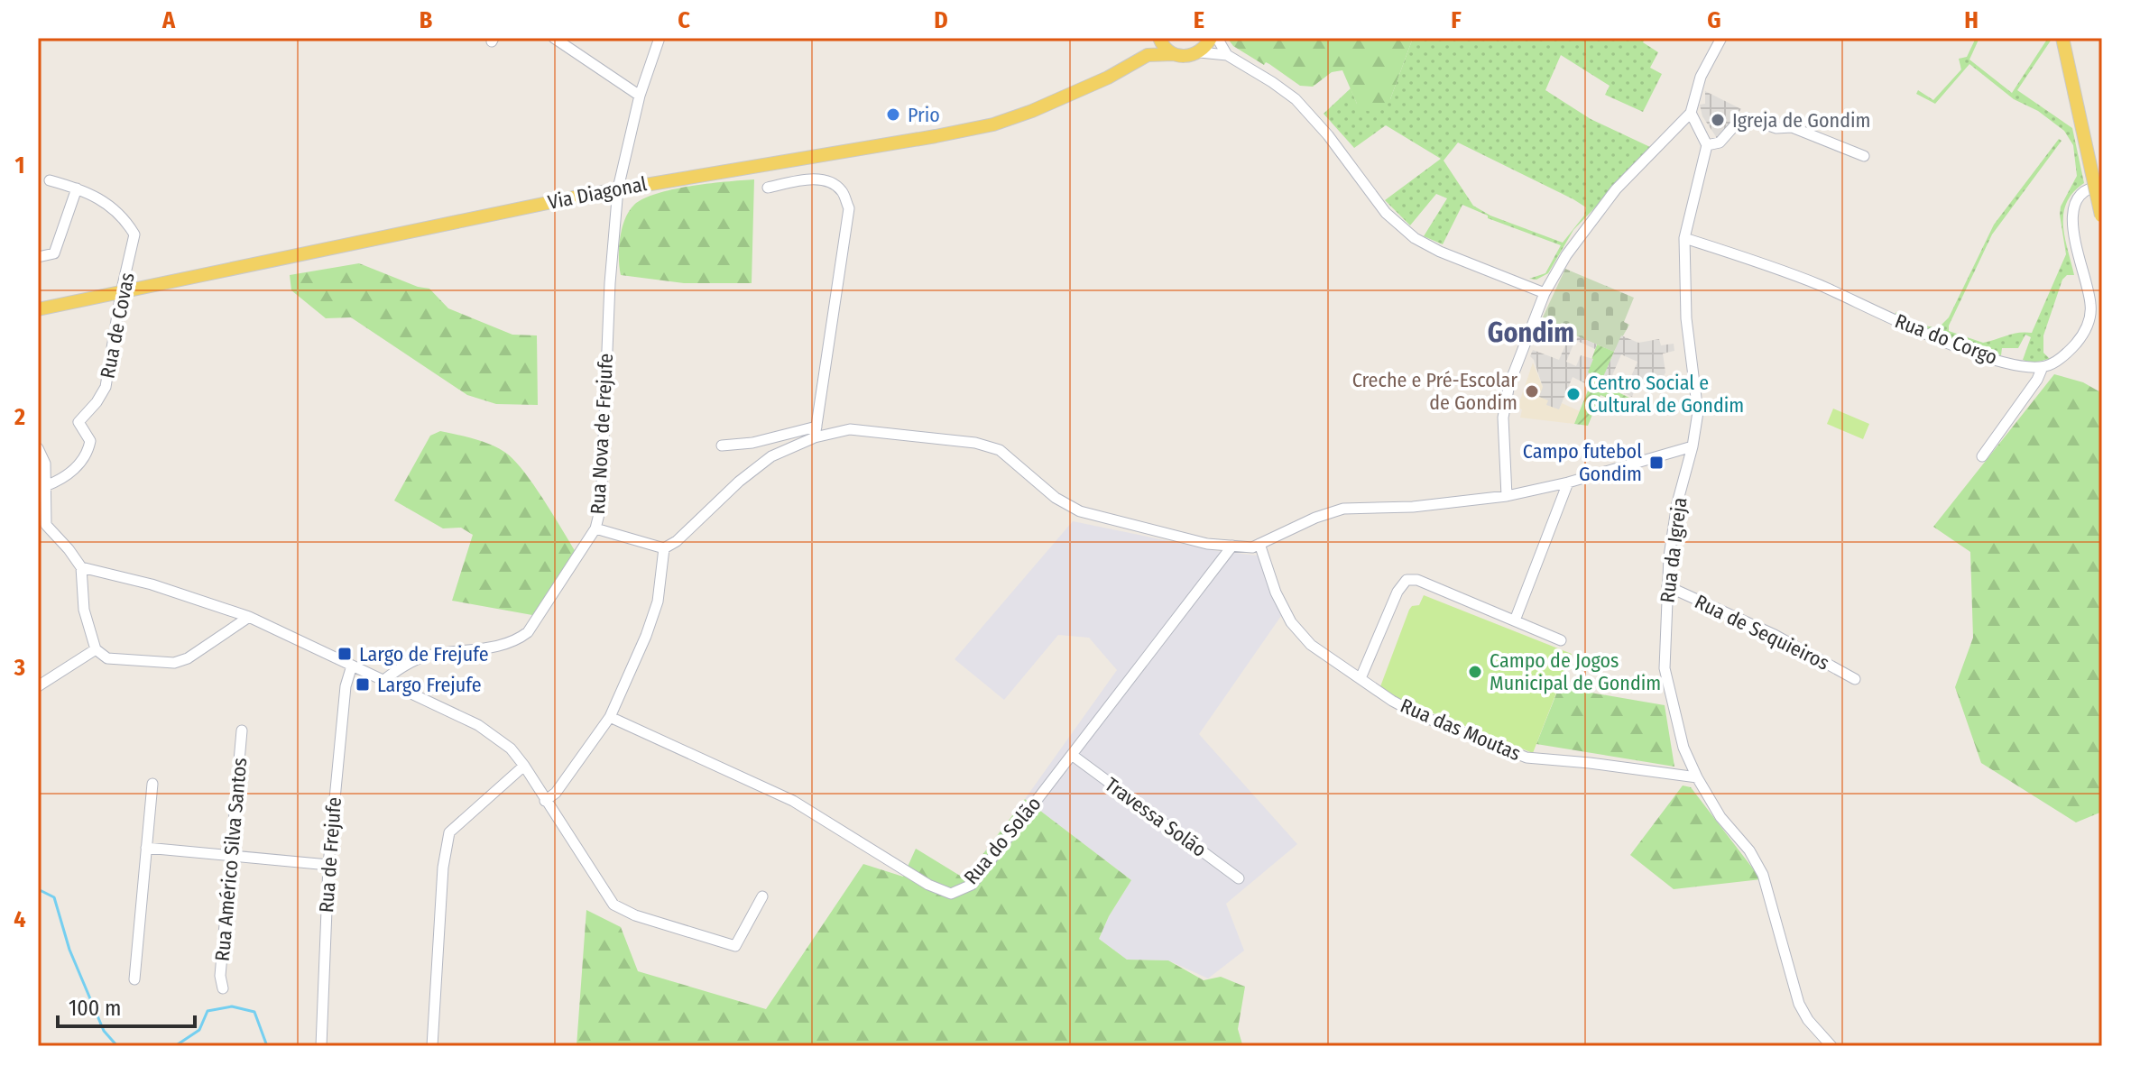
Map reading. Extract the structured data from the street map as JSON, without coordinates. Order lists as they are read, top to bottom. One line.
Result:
{"streets":{"main road":["Via Diagonal"],"street":["Rua de Covas","Rua do Corgo","Rua Nova de Frejufe","Rua da Igreja","Rua de Sequieiros","Rua das Moutas","Travessa Solão","Rua do Solão","Rua de Frejufe","Rua Américo Silva Santos"]},"crossings":[["Via Diagonal","Rua de Covas"],["Via Diagonal","Rua Nova de Frejufe"],["Rua do Corgo","Rua da Igreja"],["Rua da Igreja","Rua de Sequieiros"],["Rua da Igreja","Rua das Moutas"],["Travessa Solão","Rua do Solão"]],"districts":["Gondim"],"places":{"other":["Prio","Igreja de Gondim","Creche e Pré-Escolar de Gondim","Centro Social e Cultural de Gondim","Campo de Jogos Municipal de Gondim"],"transit":["Campo futebol Gondim","Largo de Frejufe","Largo Frejufe"]},"scale_bar":"100 m","grid":{"columns":["A","B","C","D","E","F","G","H"],"rows":["1","2","3","4"]}}
